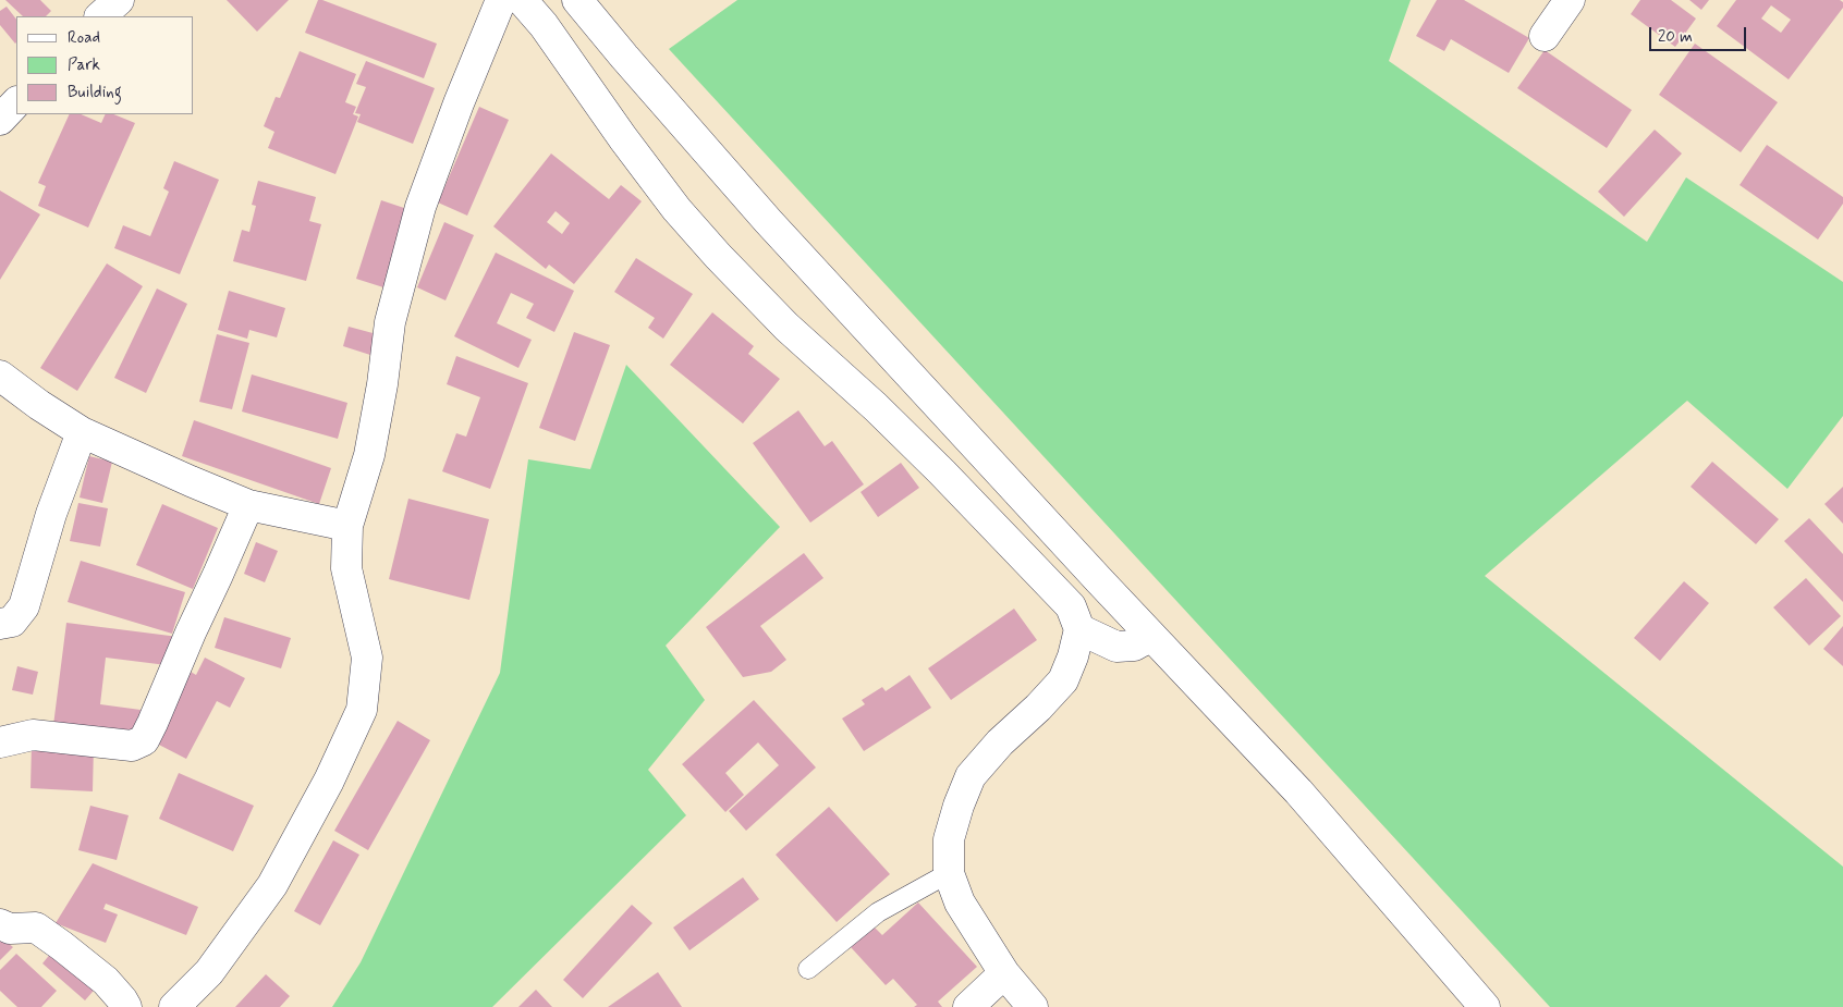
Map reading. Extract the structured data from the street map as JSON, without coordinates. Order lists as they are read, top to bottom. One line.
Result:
{"legend":["Road","Park","Building"],"scale_bar":"20 m"}
